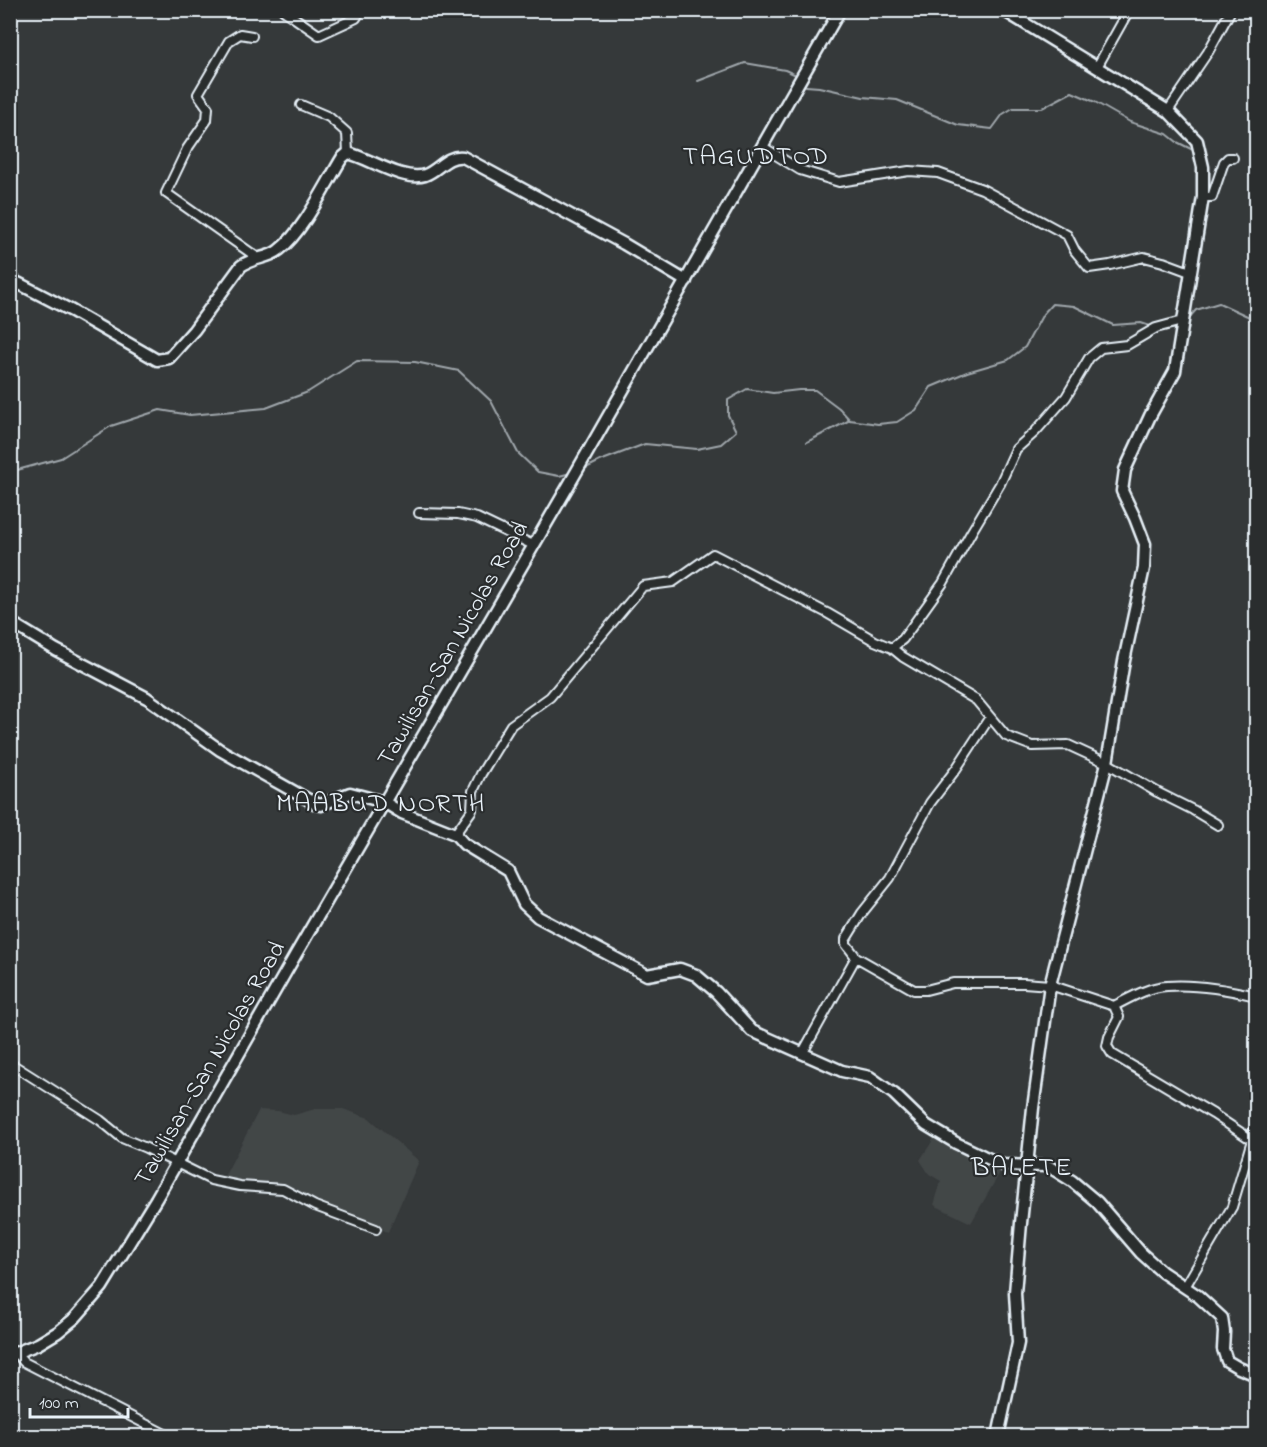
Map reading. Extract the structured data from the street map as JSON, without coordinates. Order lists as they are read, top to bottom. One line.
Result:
{"streets":{"street":["Tawilisan-San Nicolas Road"]},"districts":["TAGUDTOD","MAABUD NORTH","BALETE"],"scale_bar":"100 m"}
